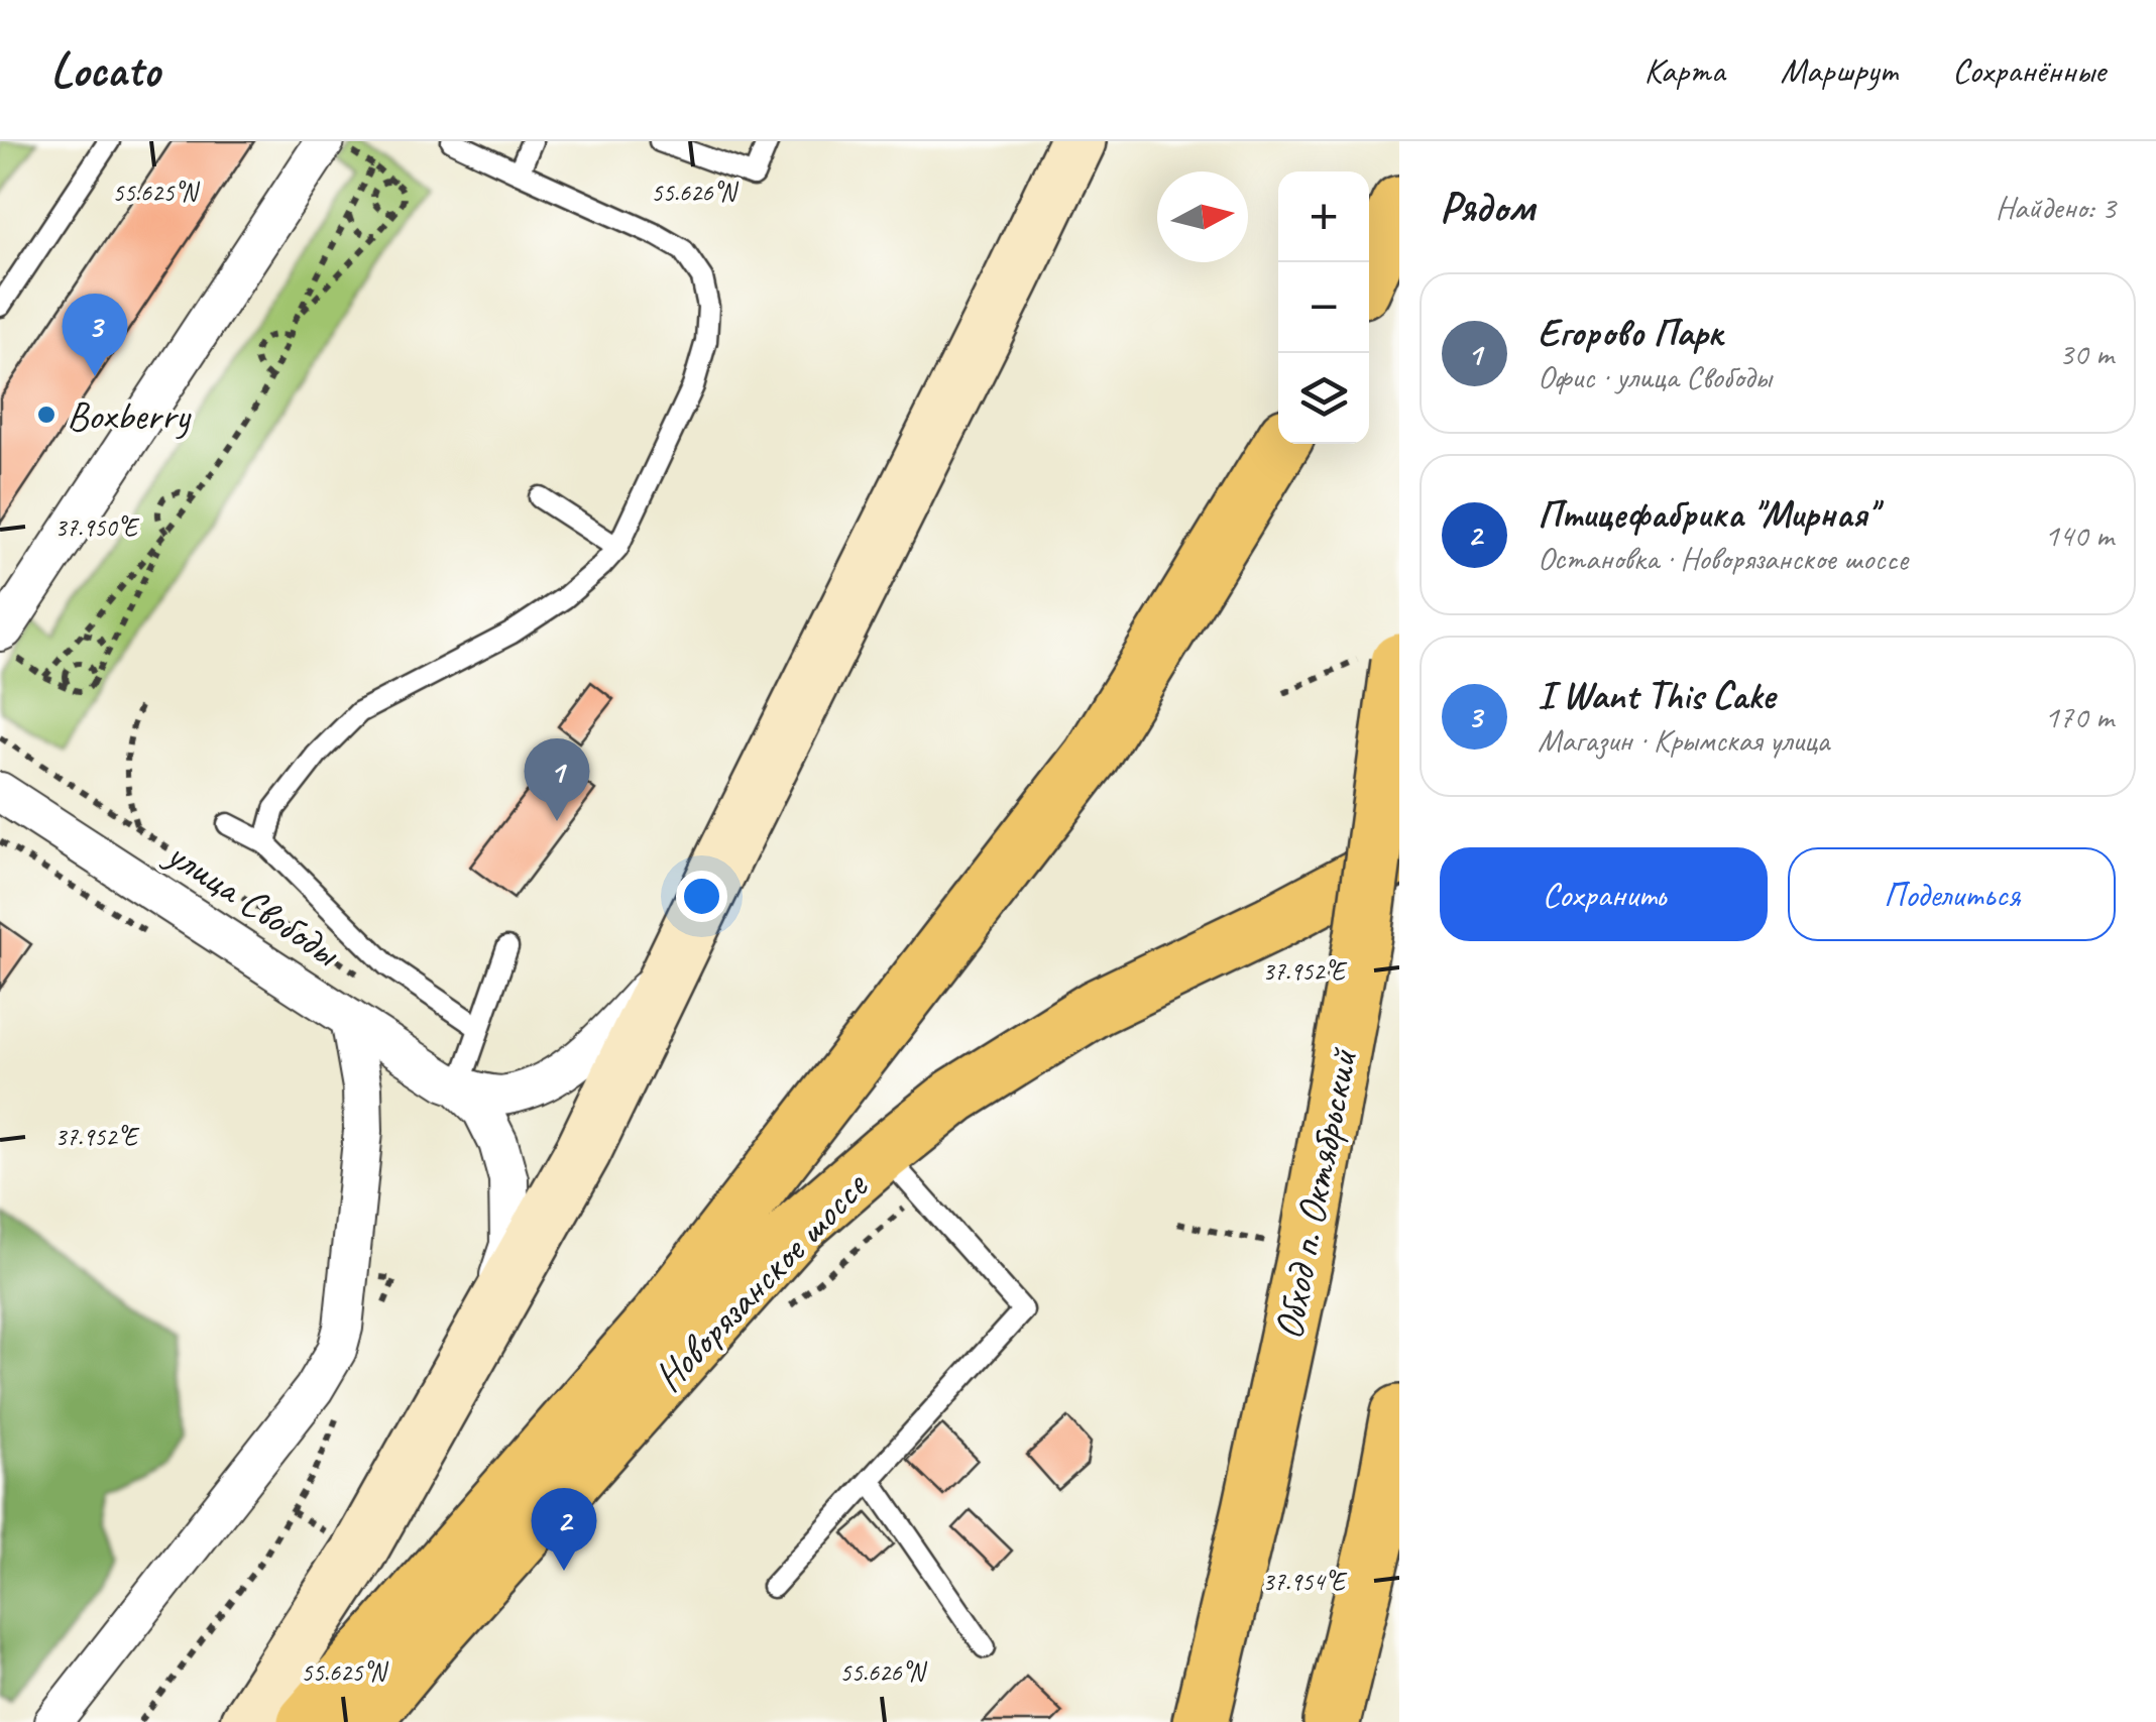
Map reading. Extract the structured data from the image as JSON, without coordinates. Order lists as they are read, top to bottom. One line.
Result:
{"streets":{"main road":["Обход п. Октябрьский","Новорязанское шоссе"],"street":["улица Свободы"]},"places":["Boxberry"],"north":"right","page":{"header":"Locato","nav":["Карта","Маршрут","Сохранённые"],"heading":["Рядом","Найдено: 3"],"map_buttons":["+","−"],"list":[{"mark":"1","name":"Егорово Парк","note":"Офис · улица Свободы","value":"30 m"},{"mark":"2","name":"Птицефабрика \"Мирная\"","note":"Остановка · Новорязанское шоссе","value":"140 m"},{"mark":"3","name":"I Want This Cake","note":"Магазин · Крымская улица","value":"170 m"}],"pins":["3","1","2"],"buttons":["Сохранить","Поделиться"]},"coordinates":["55.625°N","55.626°N","37.950°E","37.952°E","37.954°E"]}
